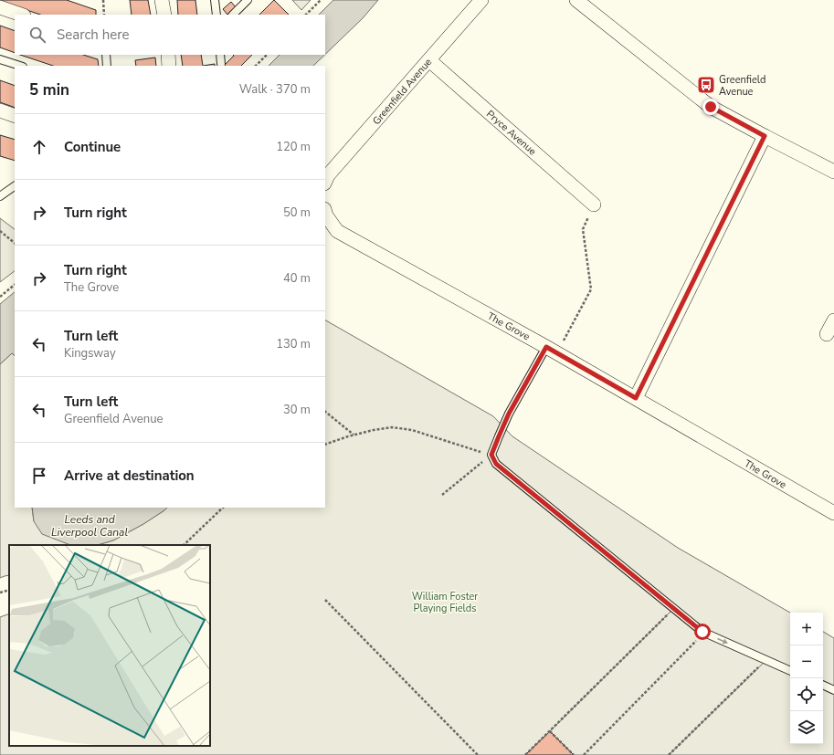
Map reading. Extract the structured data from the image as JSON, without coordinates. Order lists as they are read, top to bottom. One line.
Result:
{"streets":{"street":["Greenfield Avenue","Pryce Avenue","The Grove"]},"crossings":[["Greenfield Avenue","Pryce Avenue"]],"water":["Leeds and Liverpool Canal"],"parks":["William Foster Playing Fields"],"places":{"bus stop":["Greenfield Avenue"]},"page":{"search":"Search here","heading":["5 min","Walk · 370 m"],"list":[["Continue","120 m"],["Turn right","50 m"],["Turn right","The Grove","40 m"],["Turn left","Kingsway","130 m"],["Turn left","Greenfield Avenue","30 m"],"Arrive at destination"],"map_buttons":["+","−"]}}
